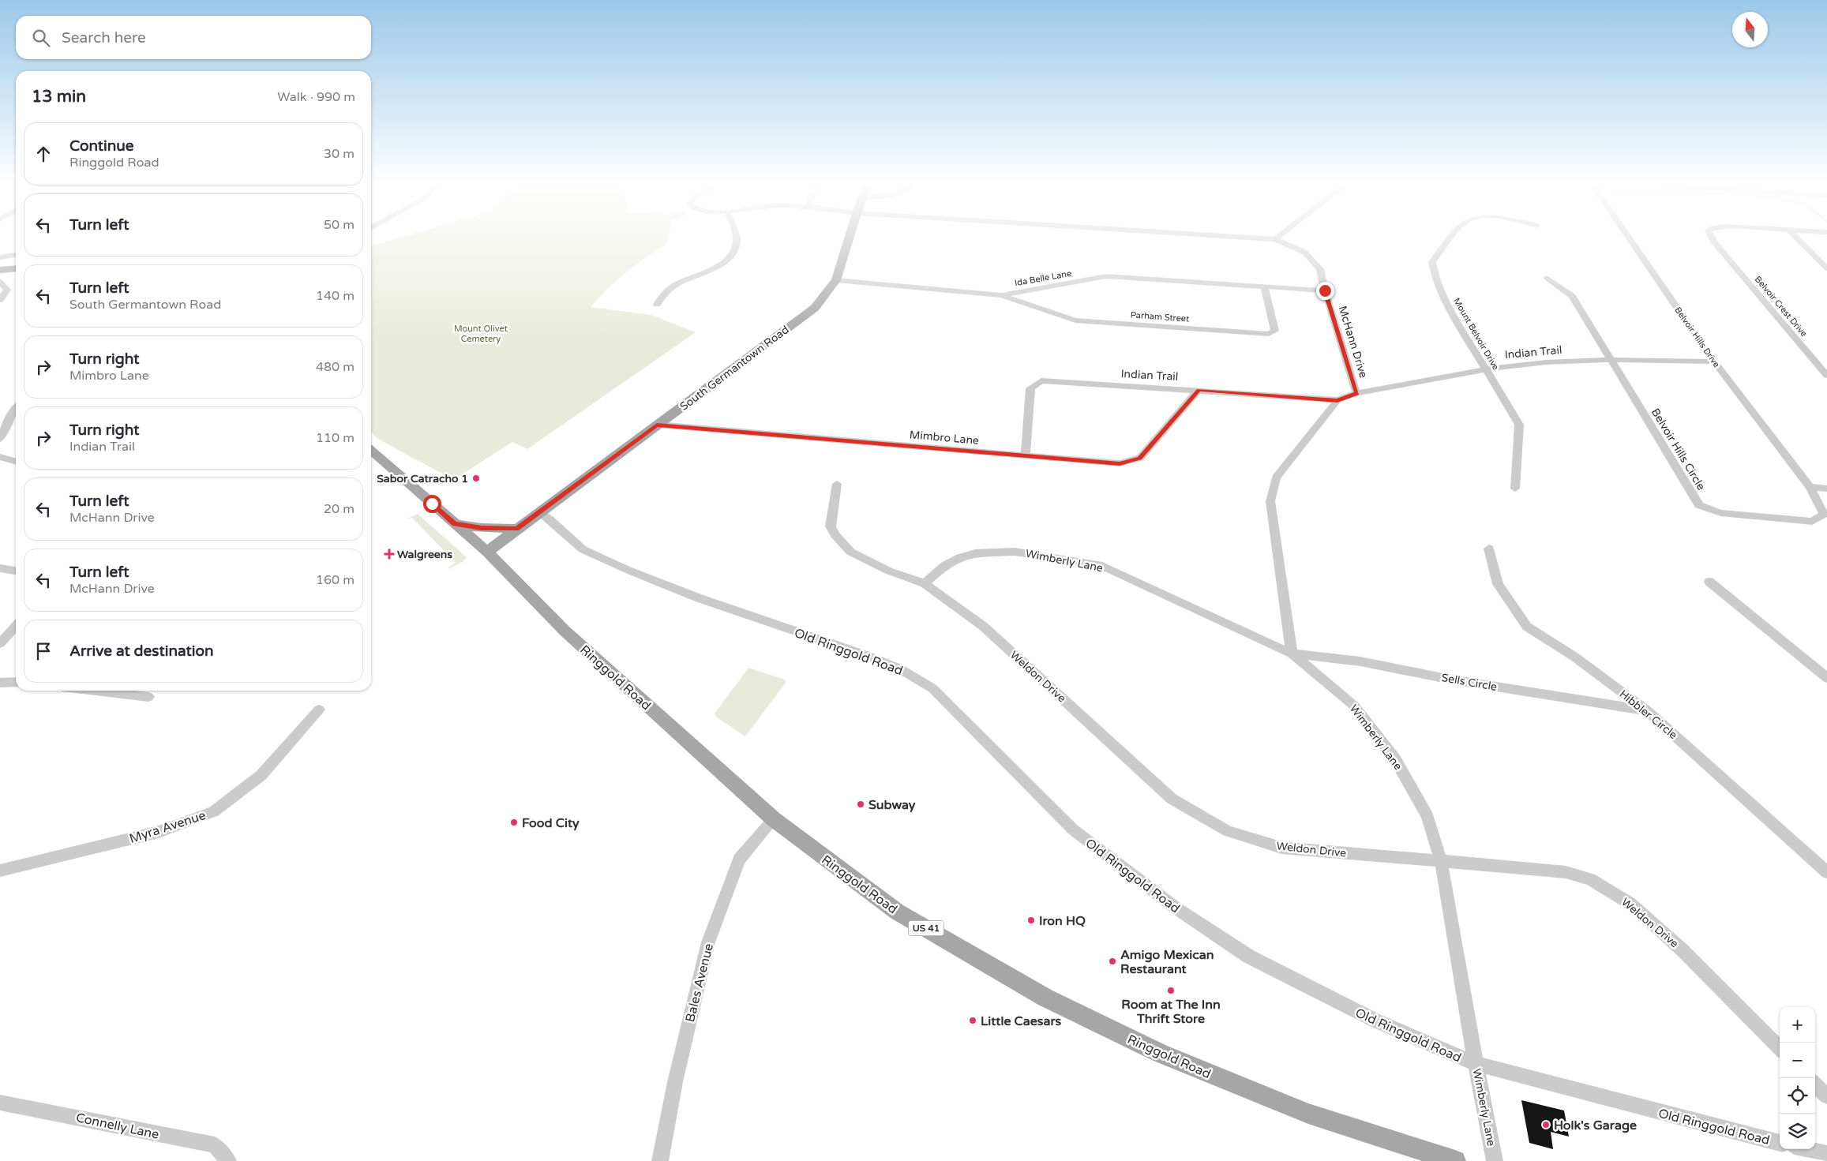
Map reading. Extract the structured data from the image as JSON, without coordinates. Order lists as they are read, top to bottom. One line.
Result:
{"streets":{"main road":["South Germantown Road","Ringgold Road","US 41"],"street":["Ida Belle Lane","Belvoir Crest Drive","Parham Street","Mount Belvoir Drive","Belvoir Hills Drive","McHann Drive","Indian Trail","Mimbro Lane","Belvoir Hills Circle","Wimberly Lane","Old Ringgold Road","Weldon Drive","Sells Circle","Hibbler Circle","Myra Avenue","Bales Avenue","Connelly Lane"]},"crossings":[["Ida Belle Lane","Parham Street"],["Ida Belle Lane","McHann Drive"],["Ida Belle Lane","South Germantown Road"],["Mount Belvoir Drive","Indian Trail"],["Belvoir Hills Drive","Indian Trail"],["Belvoir Hills Drive","Belvoir Hills Circle"],["McHann Drive","Indian Trail"],["McHann Drive","Wimberly Lane"],["McHann Drive","Sells Circle"],["Indian Trail","Mimbro Lane"],["Indian Trail","Belvoir Hills Circle"],["South Germantown Road","Mimbro Lane"],["South Germantown Road","Old Ringgold Road"],["South Germantown Road","Ringgold Road"],["Wimberly Lane","Old Ringgold Road"],["Wimberly Lane","Weldon Drive"],["Wimberly Lane","Sells Circle"],["Ringgold Road","Bales Avenue"],["Sells Circle","Hibbler Circle"]],"parks":["Mount Olivet Cemetery"],"places":{"other":["Sabor Catracho 1","Subway","Food City","Iron HQ","Amigo Mexican Restaurant","Room at The Inn Thrift Store","Little Caesars","Holk's Garage"],"health":["Walgreens"]},"north":"top","page":{"search":"Search here","heading":["13 min","Walk · 990 m"],"list":[["Continue","Ringgold Road","30 m"],["Turn left","50 m"],["Turn left","South Germantown Road","140 m"],["Turn right","Mimbro Lane","480 m"],["Turn right","Indian Trail","110 m"],["Turn left","McHann Drive","20 m"],["Turn left","McHann Drive","160 m"],"Arrive at destination"],"map_buttons":["+","−"]}}
